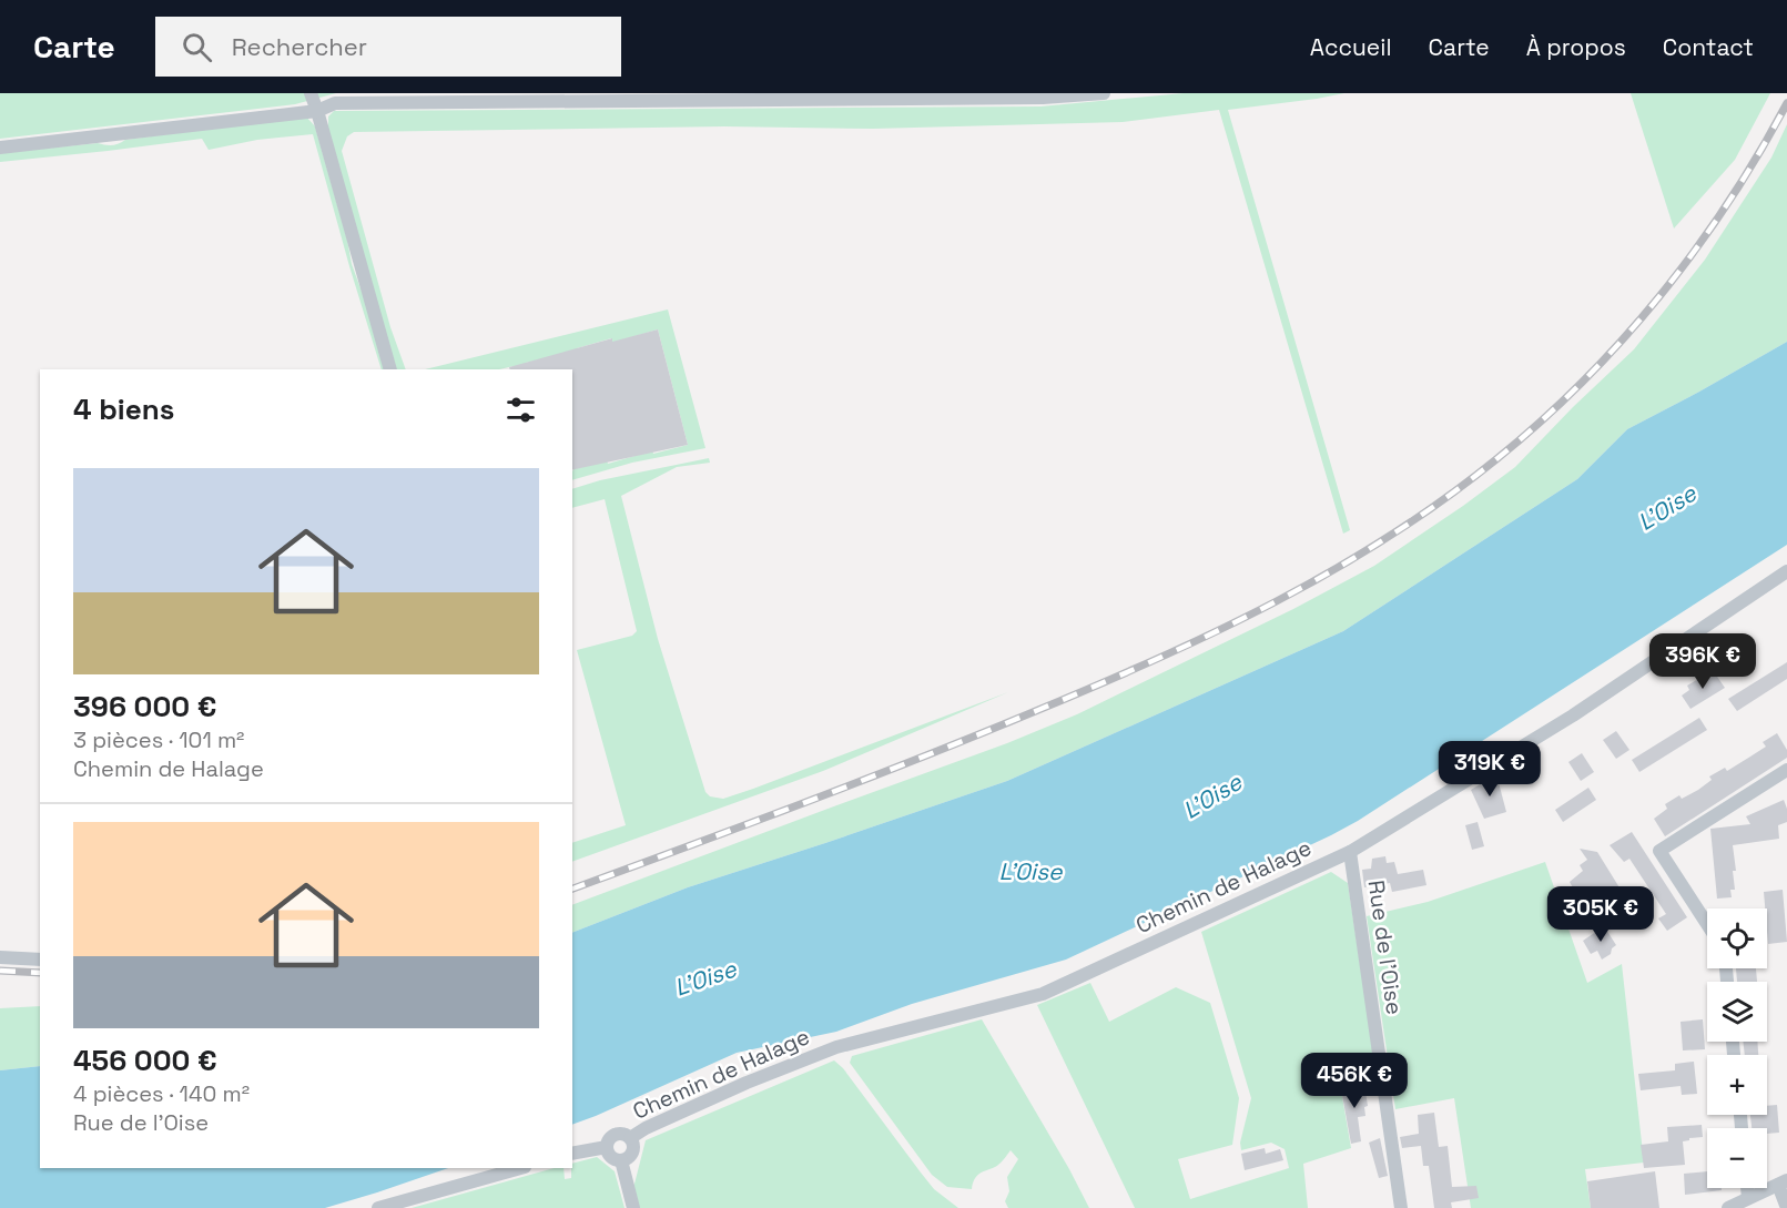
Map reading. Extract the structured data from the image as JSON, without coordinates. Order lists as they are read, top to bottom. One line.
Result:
{"streets":{"street":["Chemin de Halage","Rue de l'Oise"]},"crossings":[["Chemin de Halage","Rue de l'Oise"]],"water":["L'Oise","L’Oise"],"page":{"header":"Carte","search":"Rechercher","nav":["Accueil","Carte","À propos","Contact"],"heading":"4 biens","list":[{"name":"396 000 €","note":"3 pièces · 101 m² · Chemin de Halage"},{"name":"456 000 €","note":"4 pièces · 140 m² · Rue de l'Oise"}],"price":["396K €","319K €","305K €","456K €"],"map_buttons":["+","−"]}}
